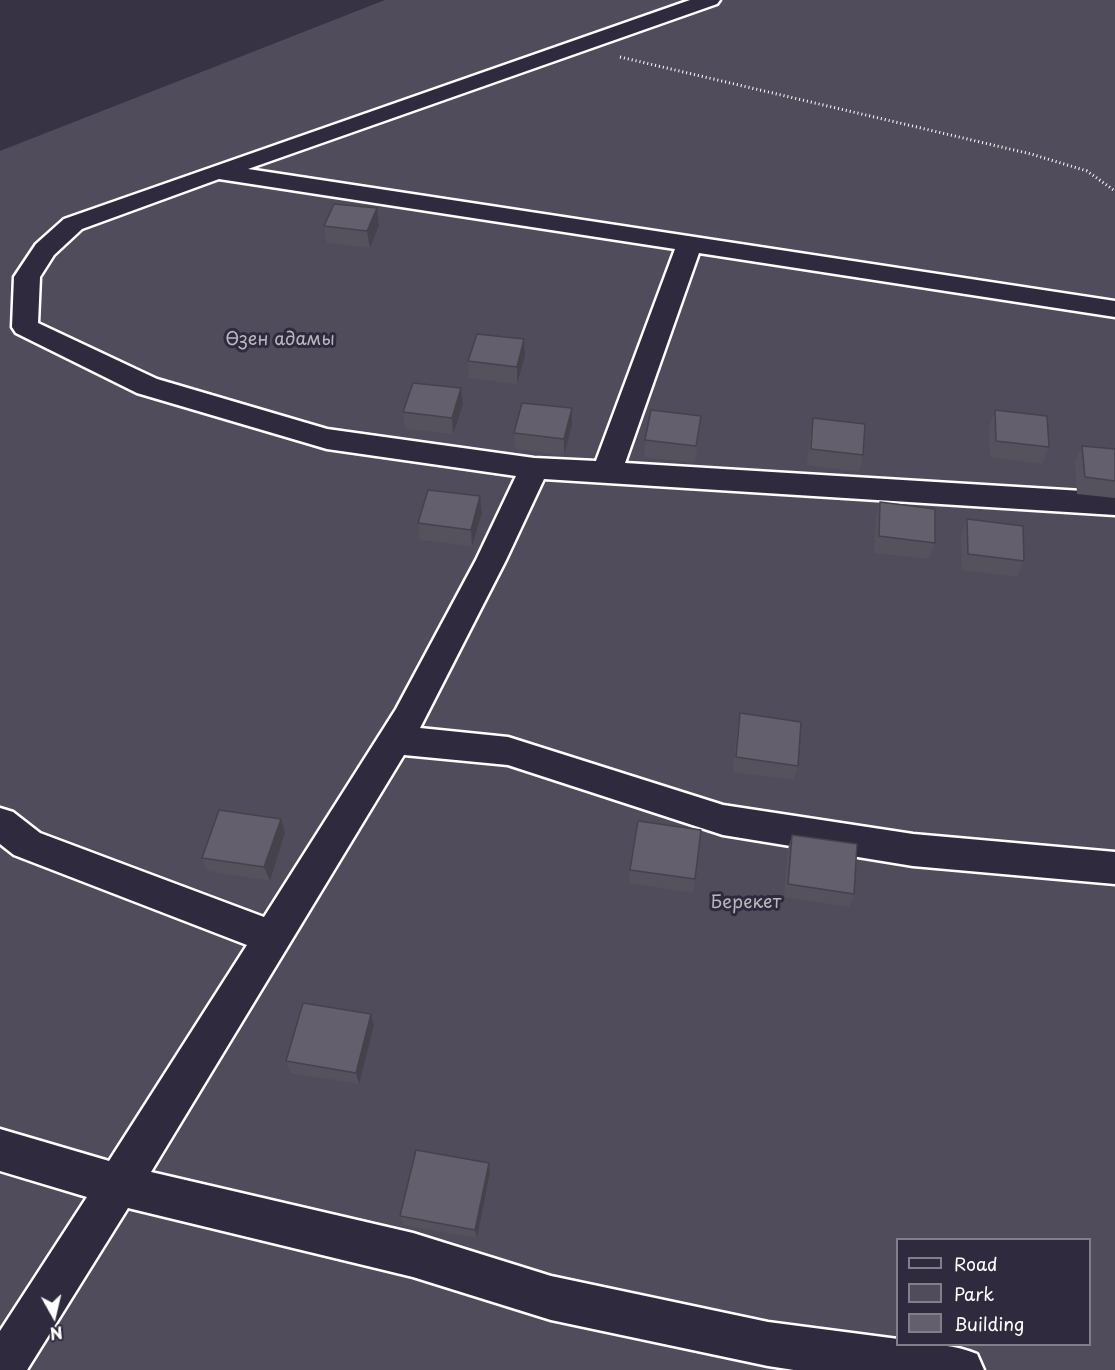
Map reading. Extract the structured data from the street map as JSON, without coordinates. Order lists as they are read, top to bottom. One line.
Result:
{"parks":["Өзен адамы","Берекет"],"legend":["Road","Park","Building"],"north":"bottom"}
